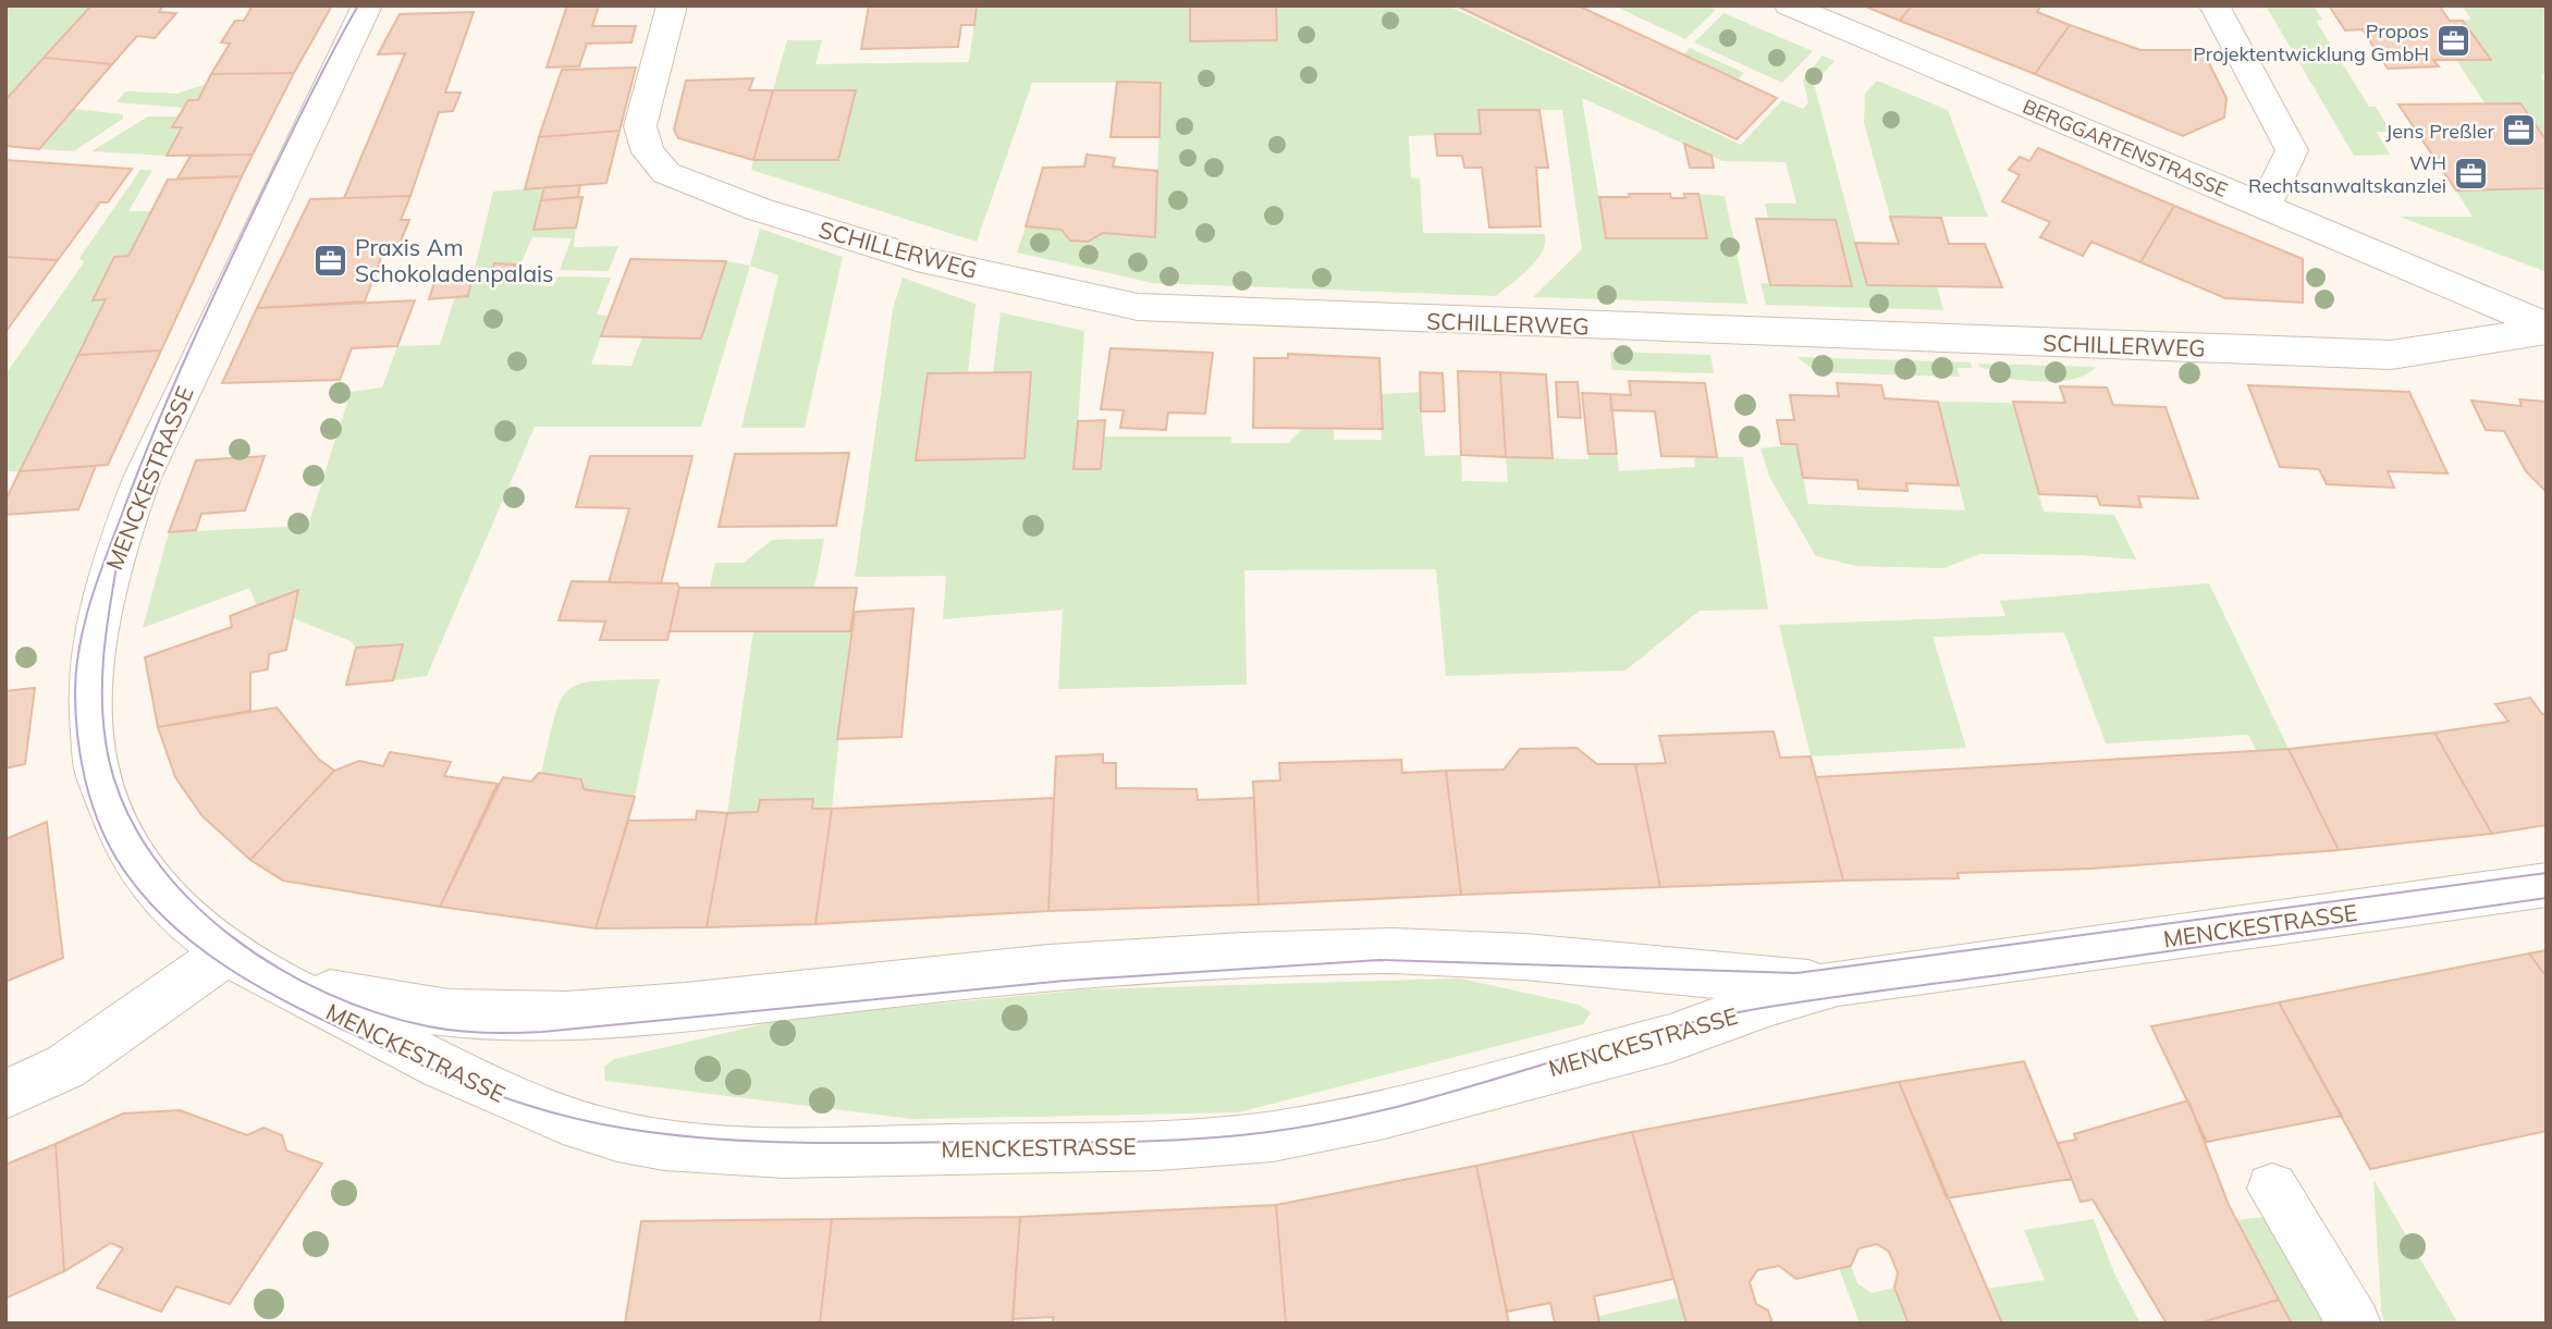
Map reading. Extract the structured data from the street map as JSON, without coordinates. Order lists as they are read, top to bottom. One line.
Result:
{"streets":{"street":["BERGGARTENSTRASSE","SCHILLERWEG","MENCKESTRASSE"]},"crossings":[["BERGGARTENSTRASSE","SCHILLERWEG"]],"places":{"office":["Propos Projektentwicklung GmbH","Jens Preßler","WH Rechtsanwaltskanzlei","Praxis Am Schokoladenpalais"]}}
